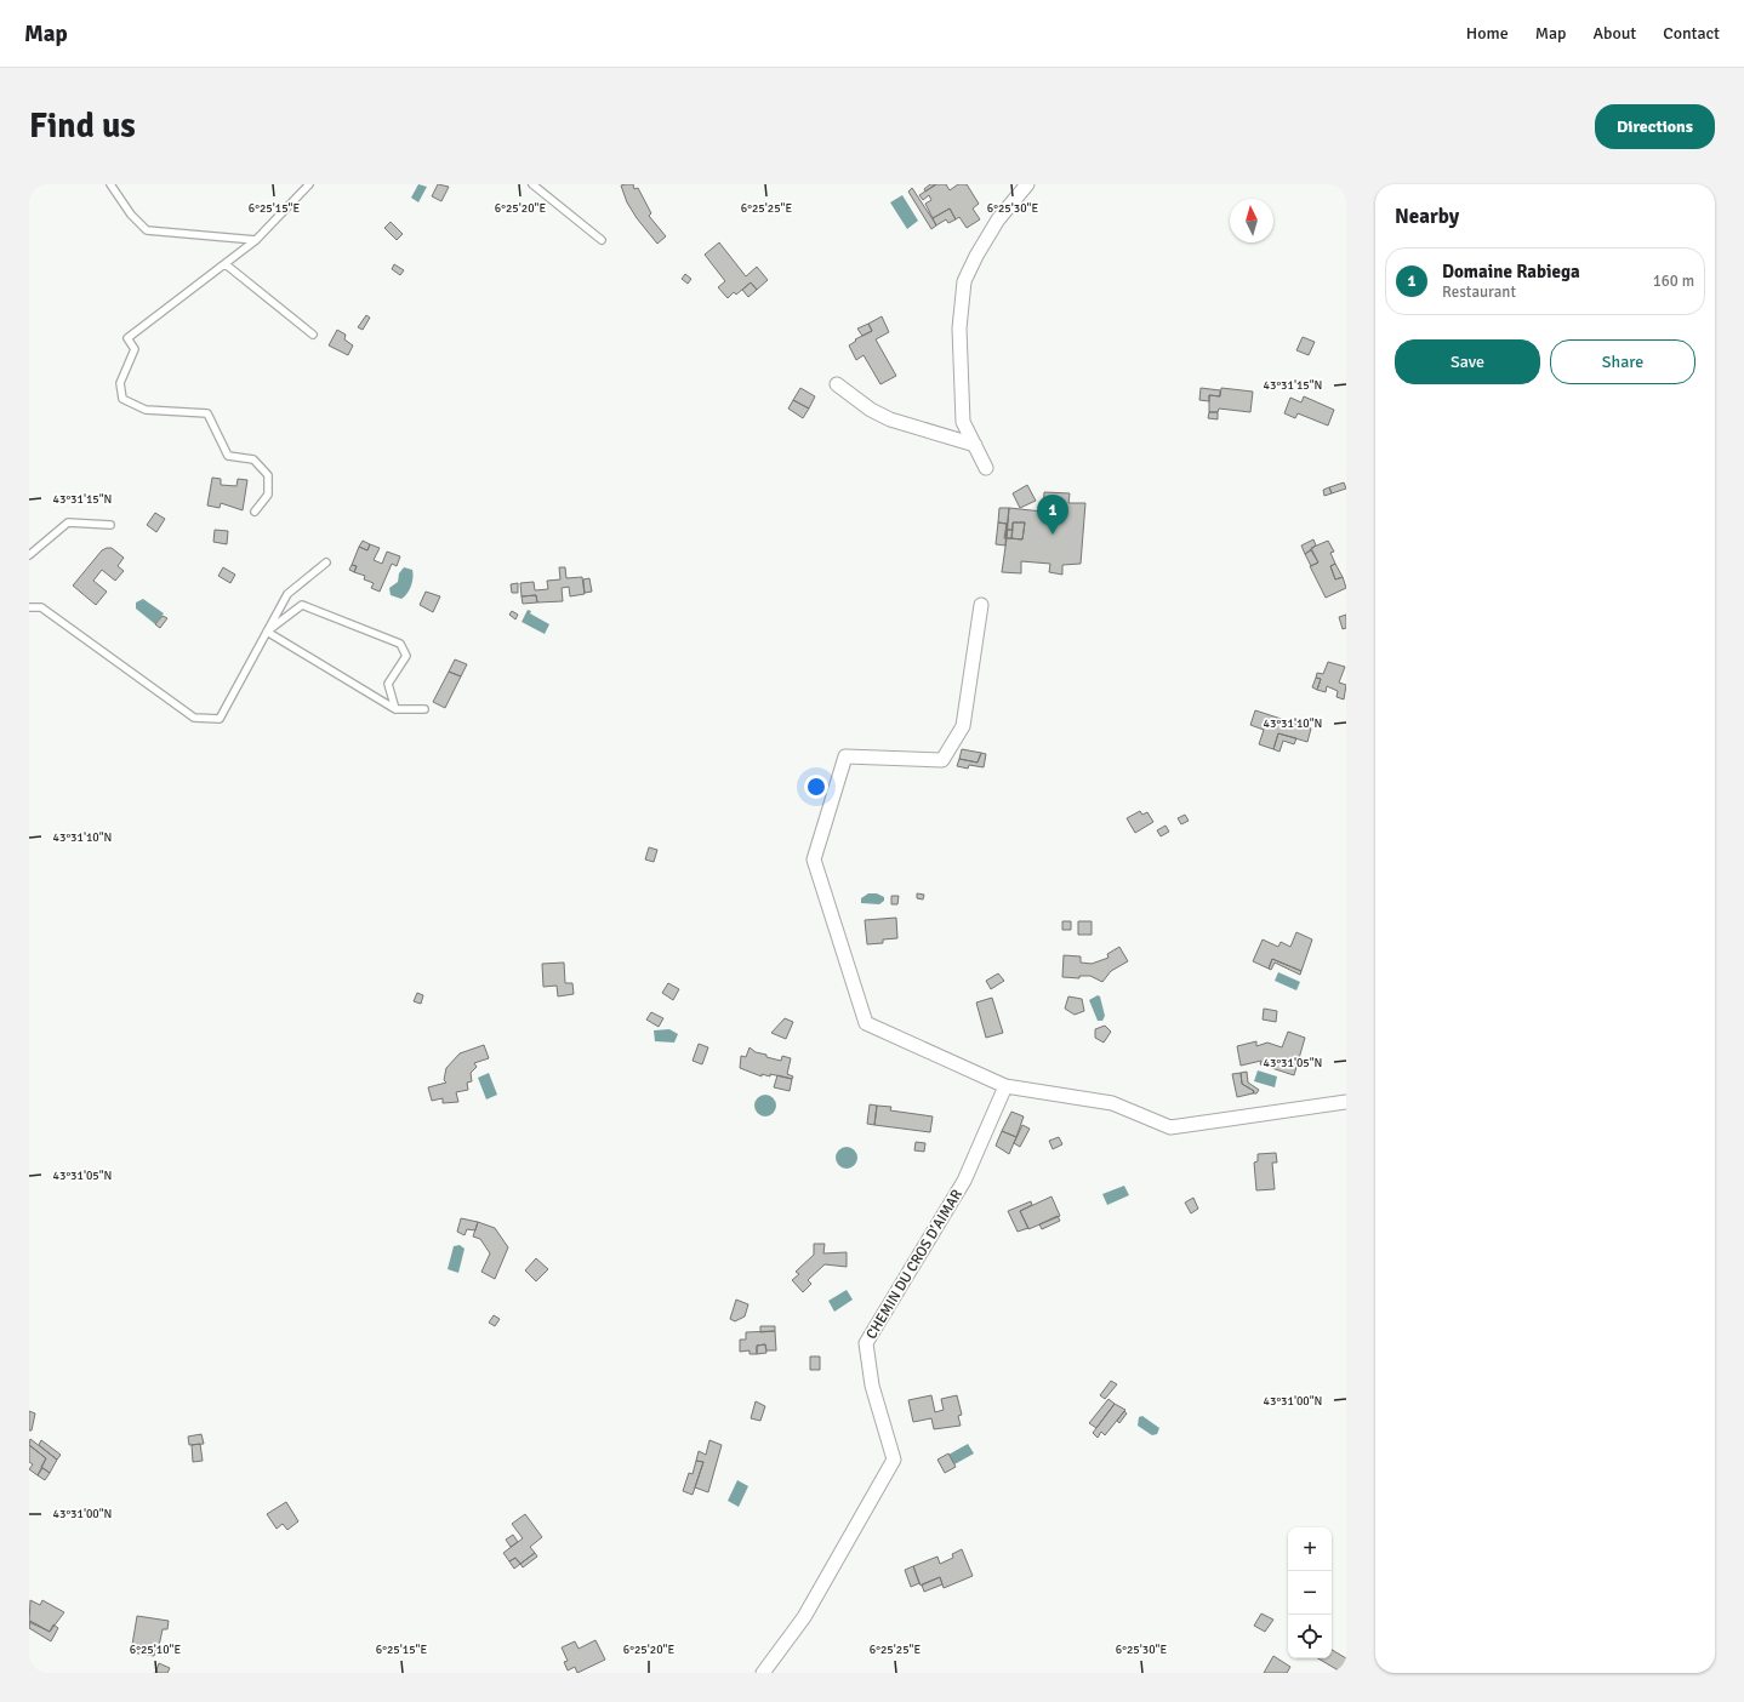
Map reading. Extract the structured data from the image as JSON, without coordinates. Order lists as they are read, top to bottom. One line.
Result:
{"streets":{"street":["CHEMIN DU CROS D'AIMAR"]},"north":"top","page":{"header":"Map","nav":["Home","Map","About","Contact"],"buttons":["Directions",["Save","Share"]],"title":"Find us","heading":"Nearby","list":[{"mark":"1","name":"Domaine Rabiega","note":"Restaurant","value":"160 m"}],"pins":"1","map_buttons":["+","−"]},"coordinates":["6°25'15\"E","6°25'20\"E","6°25'25\"E","6°25'30\"E","43°31'15\"N","43°31'10\"N","43°31'05\"N","43°31'00\"N","6°25'10\"E"]}
